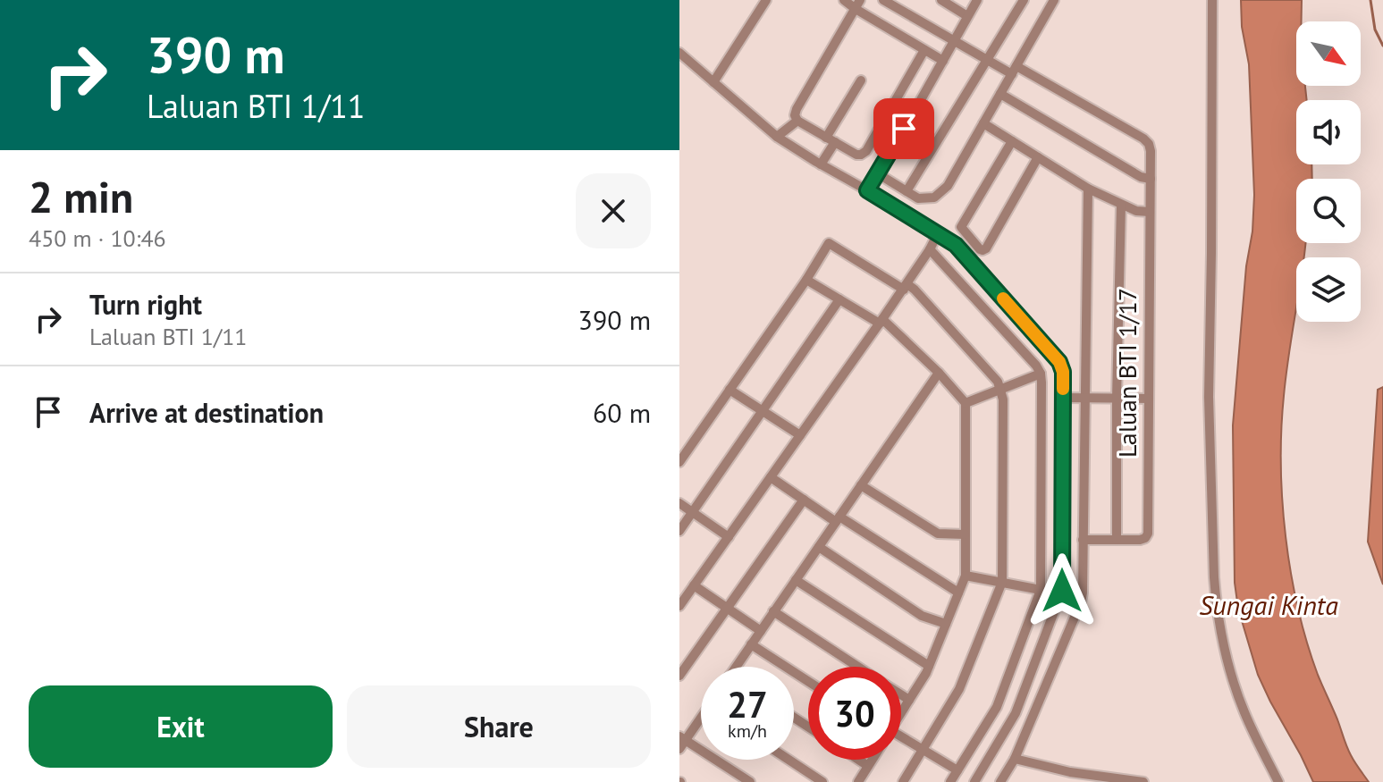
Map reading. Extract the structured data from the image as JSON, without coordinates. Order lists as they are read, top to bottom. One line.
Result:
{"streets":{"street":["Laluan BTI 1/17"]},"water":["Sungai Kinta"],"north":"bottom right","page":{"turn":["390 m","Laluan BTI 1/11"],"heading":["2 min","450 m · 10:46"],"list":[{"name":"Turn right","note":"Laluan BTI 1/11","value":"390 m"},{"name":"Arrive at destination","value":"60 m"}],"speed":"27 km/h","limit":"30","buttons":["Exit","Share"]}}
